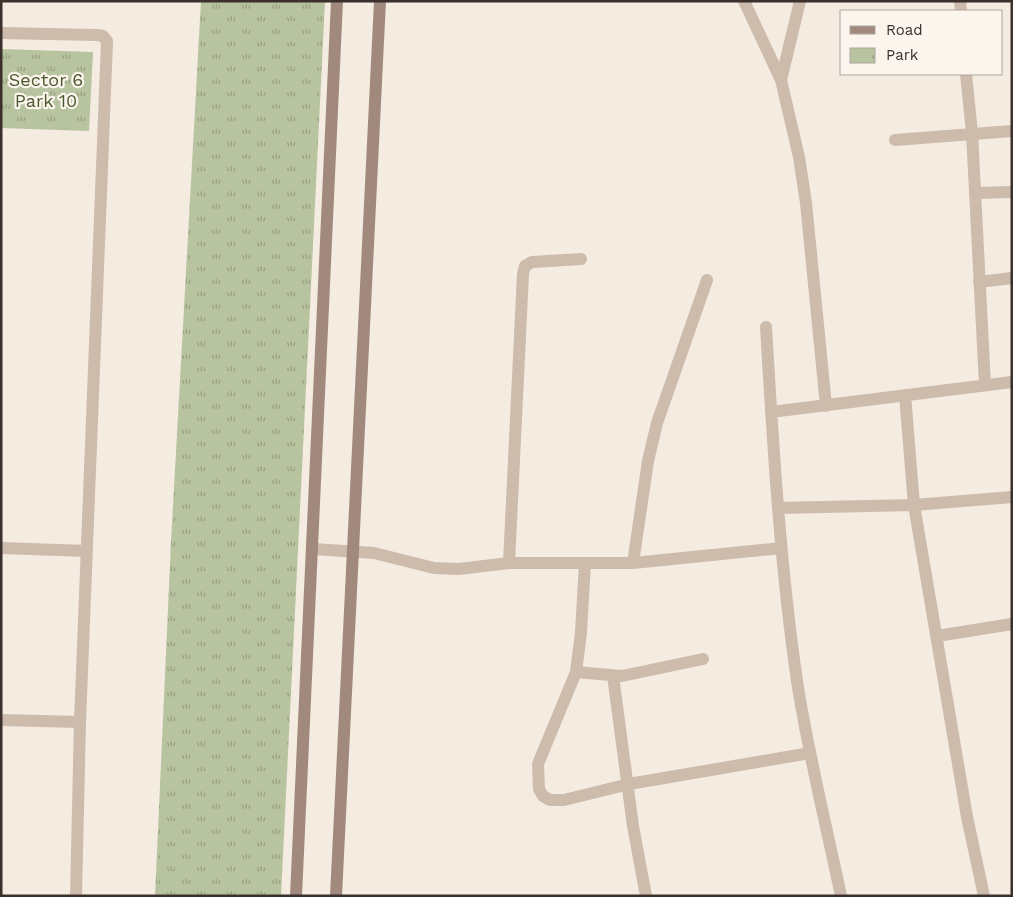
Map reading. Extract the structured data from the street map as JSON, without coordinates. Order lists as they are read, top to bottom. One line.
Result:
{"parks":["Sector 6 Park 10"],"legend":["Road","Park"]}
